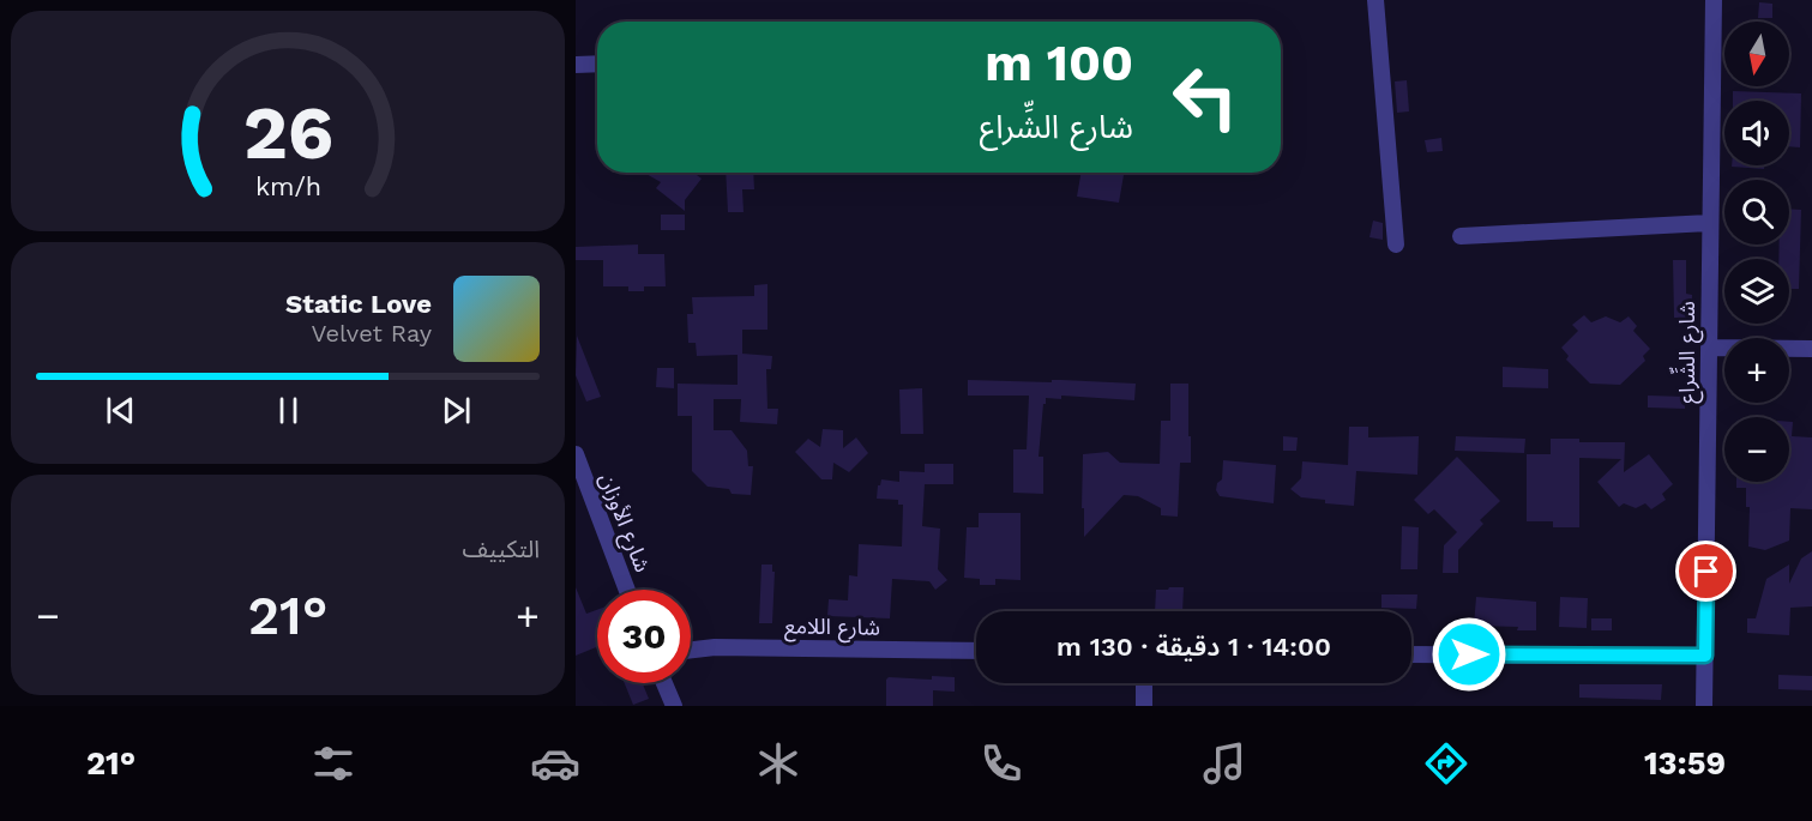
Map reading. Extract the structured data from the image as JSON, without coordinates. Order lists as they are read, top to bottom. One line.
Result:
{"streets":{"street":["شارع الشِّراع","شارع الأوزان","شارع اللامع"]},"north":"bottom","page":{"map_buttons":["+","−"],"turn":["100 m","شارع الشِّراع"],"song":["Static Love","Velvet Ray"],"tile":"التكييف","heat":["−","21°","+"],"limit":"30","trip":"14:00 · 1 دقيقة · 130 m","tabs":["13:59","21°"],"gauge":["26","km/h"]}}
